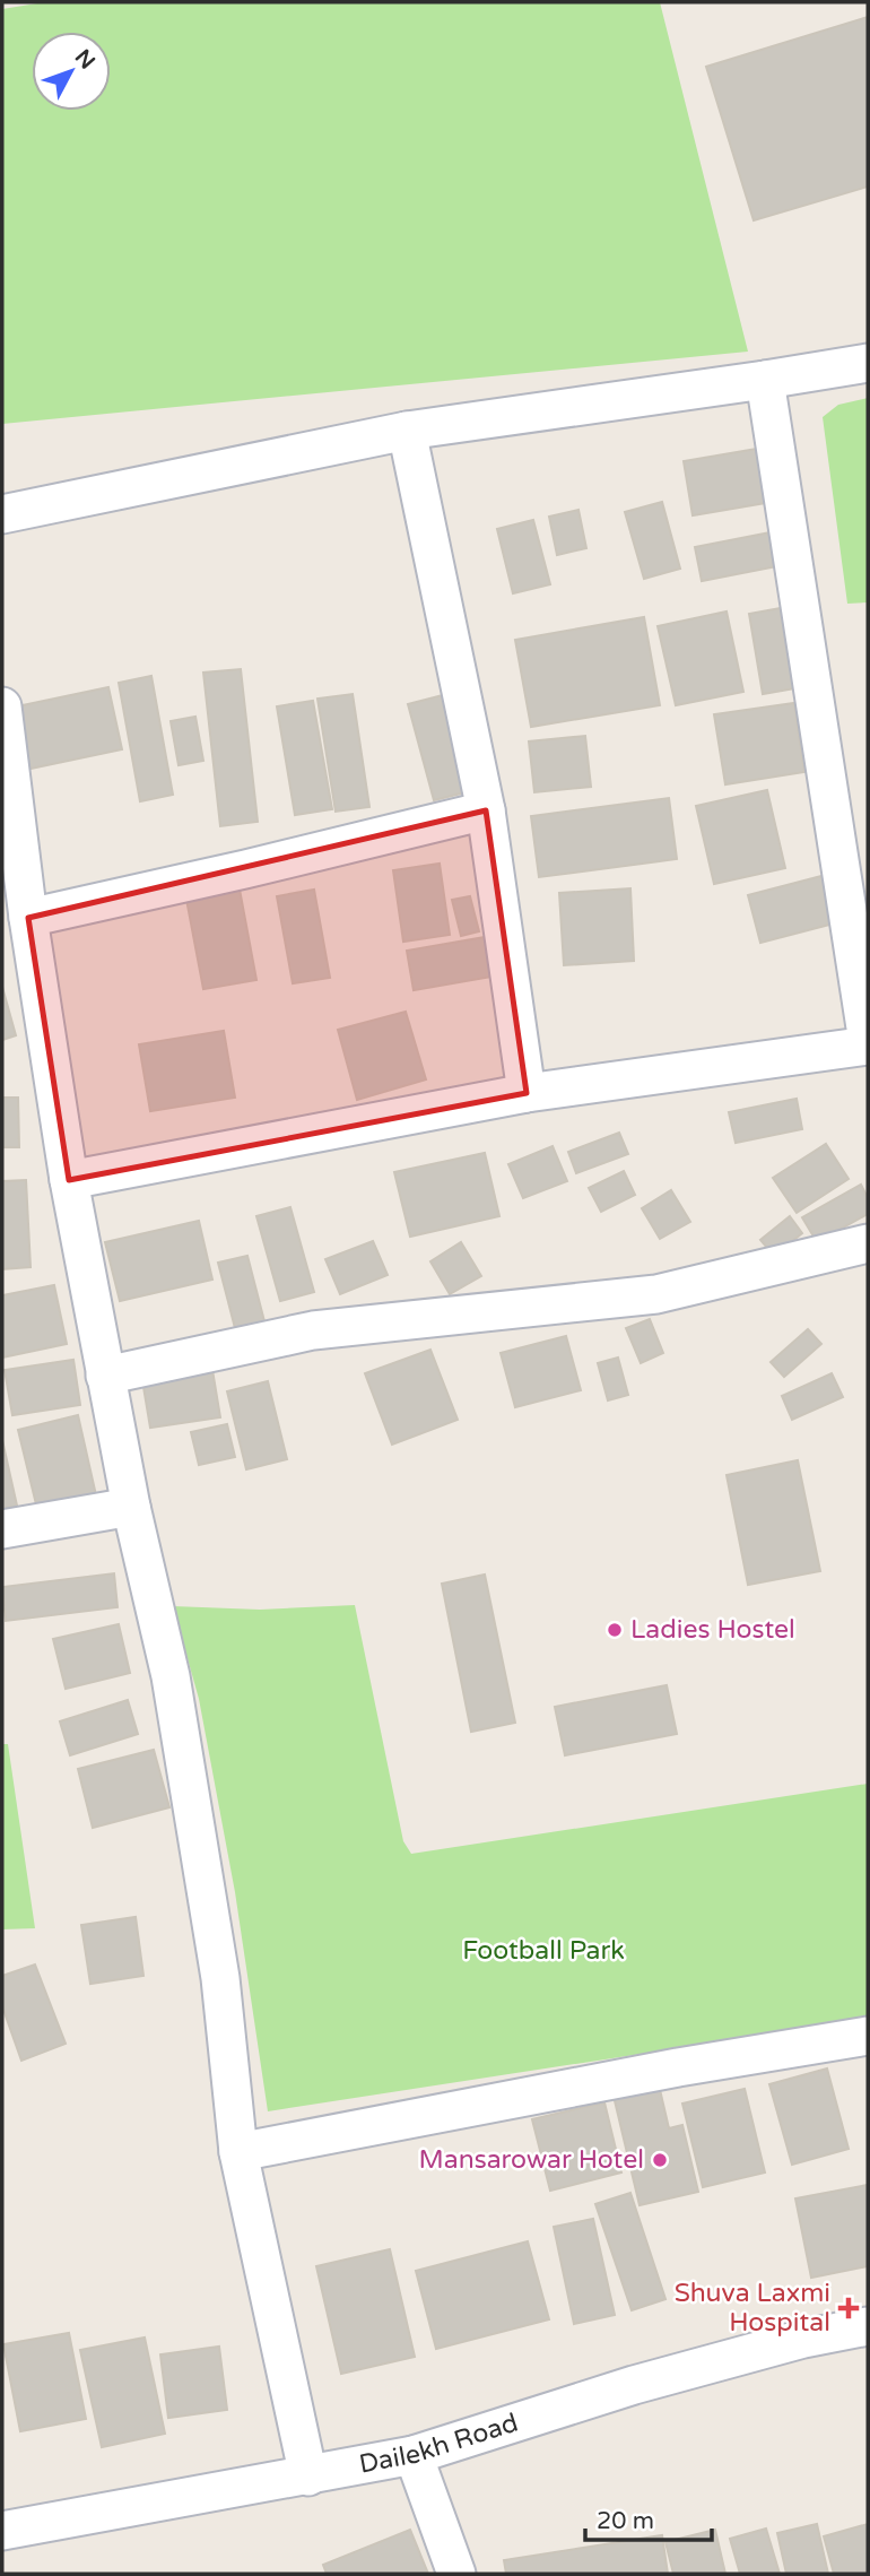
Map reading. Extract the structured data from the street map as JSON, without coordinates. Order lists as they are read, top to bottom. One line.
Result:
{"streets":{"street":["Dailekh Road"]},"parks":["Football Park"],"places":{"other":["Ladies Hostel","Mansarowar Hotel"],"health":["Shuva Laxmi Hospital"]},"scale_bar":"20 m","north":"top right"}
